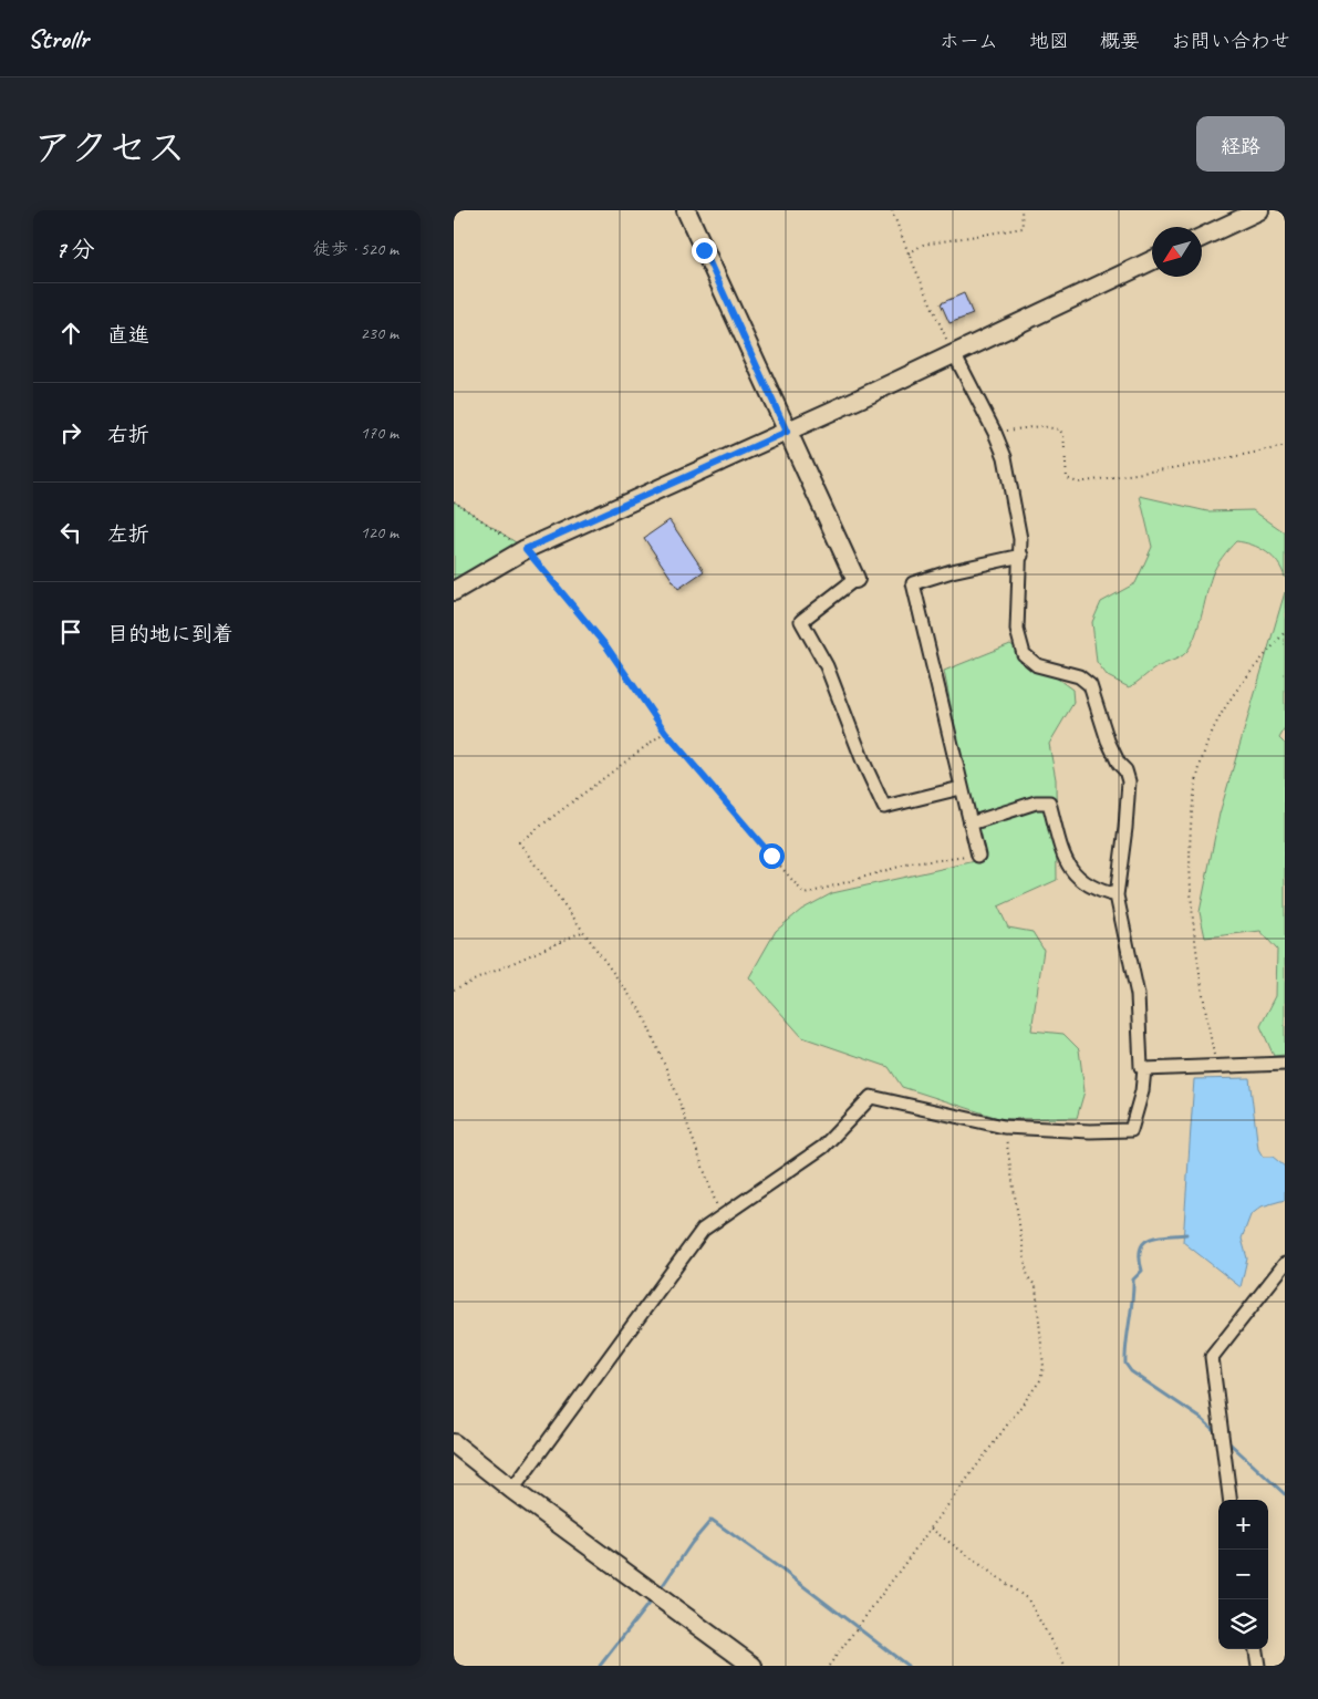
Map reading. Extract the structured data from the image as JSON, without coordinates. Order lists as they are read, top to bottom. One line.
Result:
{"north":"bottom left","page":{"header":"Strollr","nav":["ホーム","地図","概要","お問い合わせ"],"title":"アクセス","buttons":"経路","heading":["7 分","徒歩 · 520 m"],"list":[["直進","230 m"],["右折","170 m"],["左折","120 m"],"目的地に到着"],"map_buttons":["+","−"]}}
